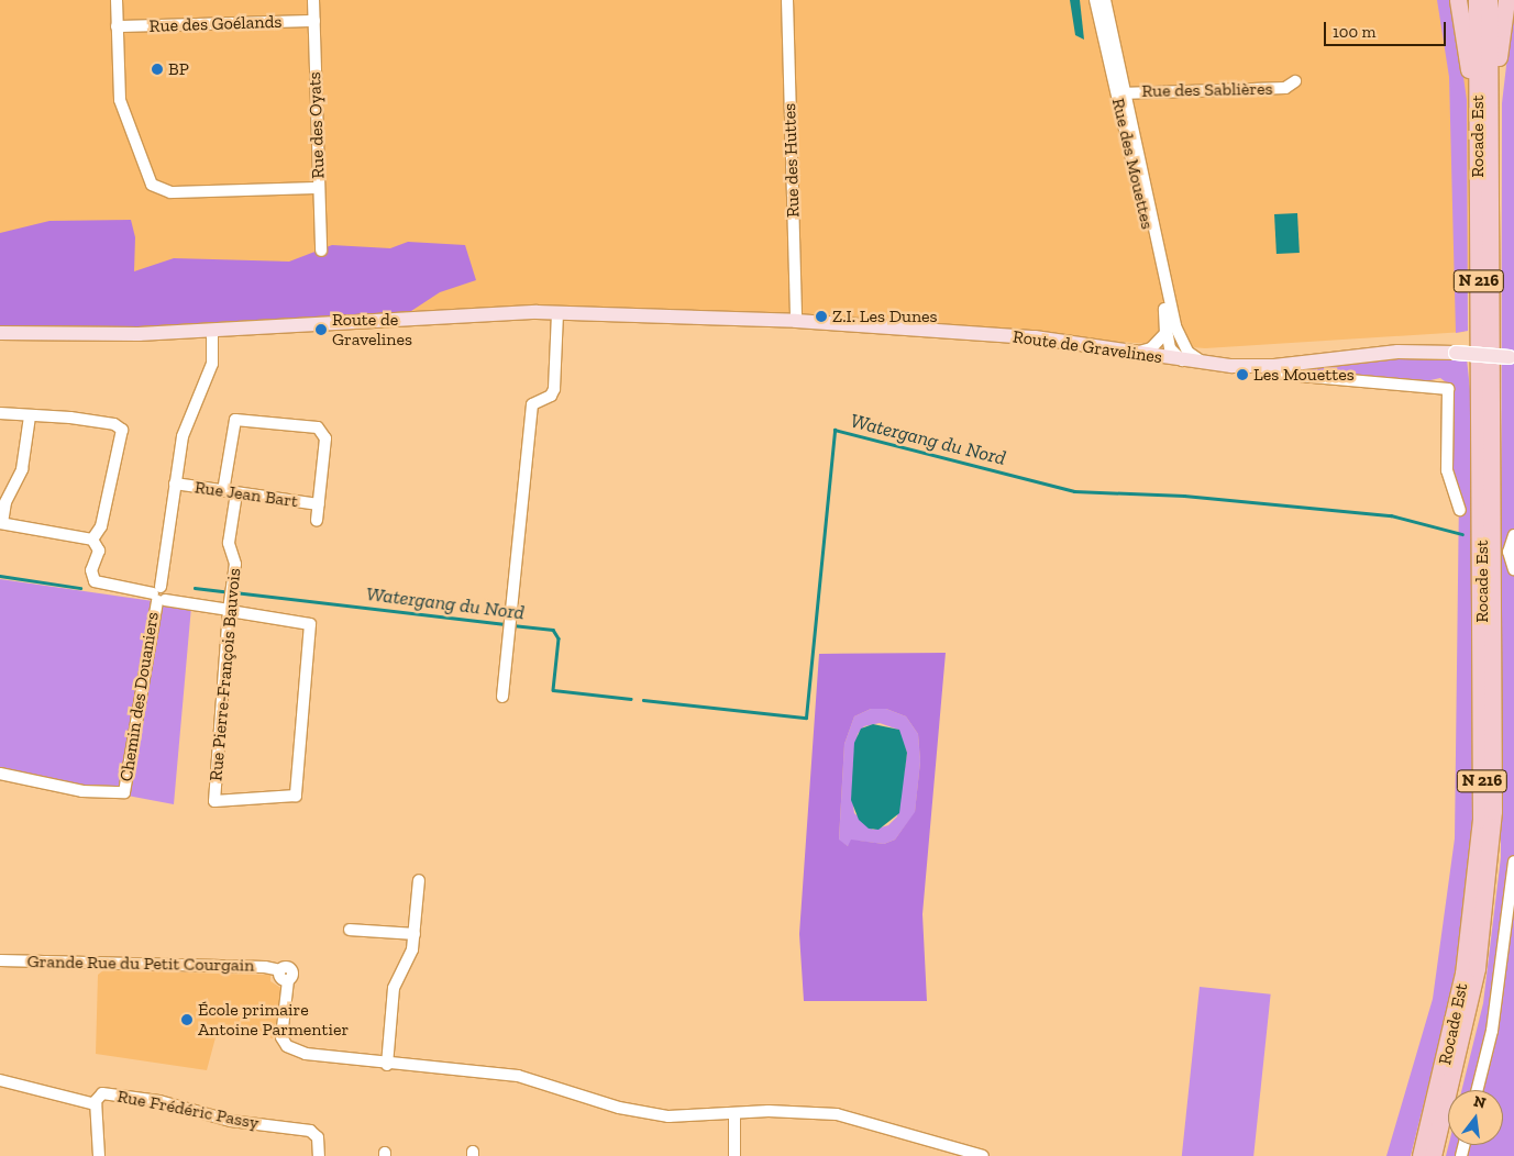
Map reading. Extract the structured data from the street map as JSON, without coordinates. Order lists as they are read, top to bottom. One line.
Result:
{"streets":{"highway":["Rocade Est","N 216"],"main road":["Route de Gravelines"],"street":["Rue des Goélands","Rue des Sablières","Rue des Oyats","Rue des Huttes","Rue des Mouettes","Rue Jean Bart","Rue Pierre-François Bauvois","Chemin des Douaniers","Grande Rue du Petit Courgain","Rue Frédéric Passy"]},"crossings":[["Rue des Goélands","Rue des Oyats"],["Rue des Sablières","Rue des Mouettes"],["Rue des Huttes","Route de Gravelines"],["Rue des Mouettes","Route de Gravelines"],["Route de Gravelines","Chemin des Douaniers"],["Rue Jean Bart","Rue Pierre-François Bauvois"],["Rue Jean Bart","Chemin des Douaniers"]],"water":["Watergang du Nord"],"places":["BP","Z.I. Les Dunes","Route de Gravelines","Les Mouettes","École primaire Antoine Parmentier"],"scale_bar":"100 m","north":"top"}
